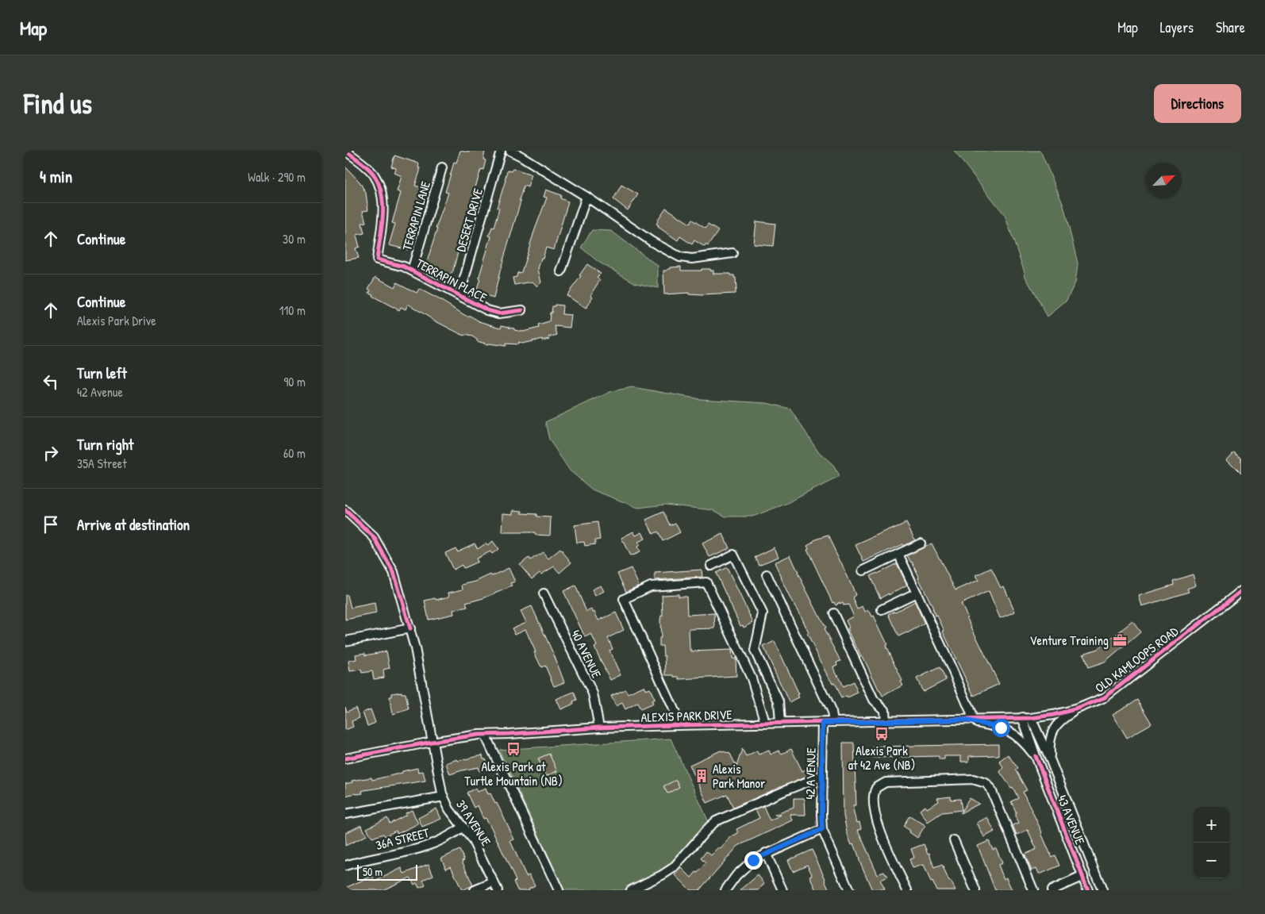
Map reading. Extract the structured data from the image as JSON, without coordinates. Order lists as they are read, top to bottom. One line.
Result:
{"streets":{"street":["TERRAPIN LANE","DESERT DRIVE","TERRAPIN PLACE","40 AVENUE","OLD KAMLOOPS ROAD","ALEXIS PARK DRIVE","42 AVENUE","43 AVENUE","39 AVENUE","36A STREET"]},"crossings":[["TERRAPIN LANE","TERRAPIN PLACE"],["DESERT DRIVE","TERRAPIN PLACE"],["40 AVENUE","ALEXIS PARK DRIVE"],["OLD KAMLOOPS ROAD","ALEXIS PARK DRIVE"],["OLD KAMLOOPS ROAD","43 AVENUE"],["ALEXIS PARK DRIVE","42 AVENUE"],["ALEXIS PARK DRIVE","43 AVENUE"],["ALEXIS PARK DRIVE","39 AVENUE"],["39 AVENUE","36A STREET"]],"places":{"office":["Venture Training"],"bus stop":["Alexis Park at 42 Ave (NB)","Alexis Park at Turtle Mountain (NB)"],"building":["Alexis Park Manor"]},"scale_bar":"50 m","north":"top right","page":{"header":"Map","nav":["Map","Layers","Share"],"buttons":"Directions","title":"Find us","heading":["4 min","Walk · 290 m"],"list":[["Continue","30 m"],["Continue","Alexis Park Drive","110 m"],["Turn left","42 Avenue","90 m"],["Turn right","35A Street","60 m"],"Arrive at destination"],"map_buttons":["+","−"],"scale":"50 m"}}
